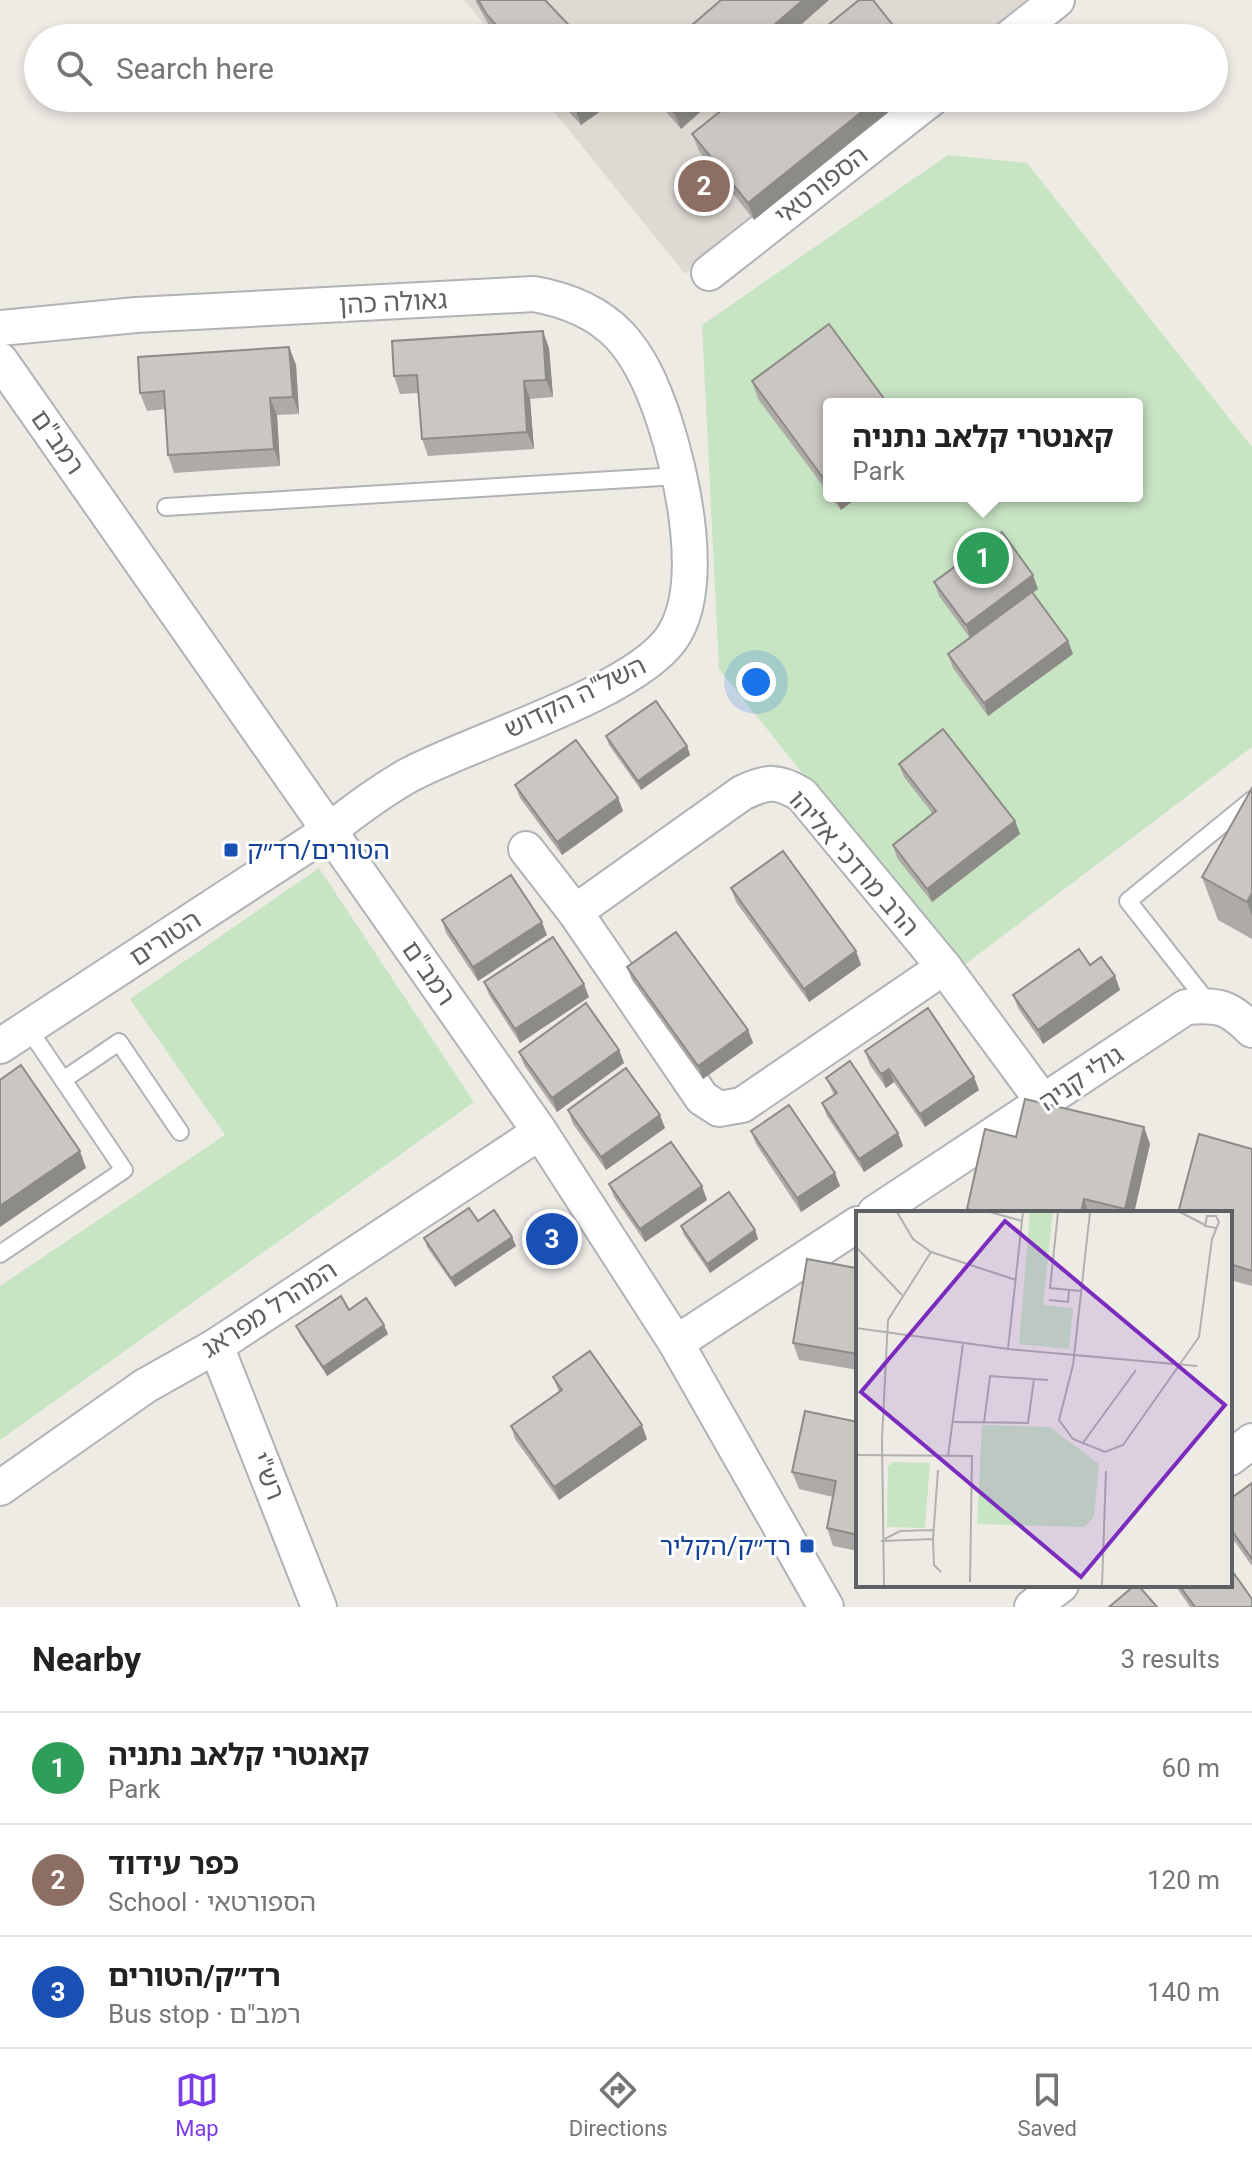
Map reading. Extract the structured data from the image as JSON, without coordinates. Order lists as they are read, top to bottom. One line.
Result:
{"streets":{"street":["הספורטאי","גאולה כהן","רמב\"ם","השל\"ה הקדוש","הרב מרדכי אליהו","הטורים","גולי קניה","המהרל מפראג","רש\"י"]},"crossings":[["גאולה כהן","השל\"ה הקדוש"],["רמב\"ם","השל\"ה הקדוש"],["רמב\"ם","הטורים"],["רמב\"ם","המהרל מפראג"],["השל\"ה הקדוש","הטורים"],["הרב מרדכי אליהו","גולי קניה"],["המהרל מפראג","רש\"י"]],"places":{"transit":["הטורים/רד״ק","רד״ק/הקליר"]},"page":{"search":"Search here","pins":["2","1","3"],"popup":["קאנטרי קלאב נתניה","Park"],"heading":["Nearby","3 results"],"list":[{"mark":"1","name":"קאנטרי קלאב נתניה","note":"Park","value":"60 m"},{"mark":"2","name":"כפר עידוד","note":"School · הספורטאי","value":"120 m"},{"mark":"3","name":"רד״ק/הטורים","note":"Bus stop · רמב\"ם","value":"140 m"}],"nav":["Map","Directions","Saved"]}}
